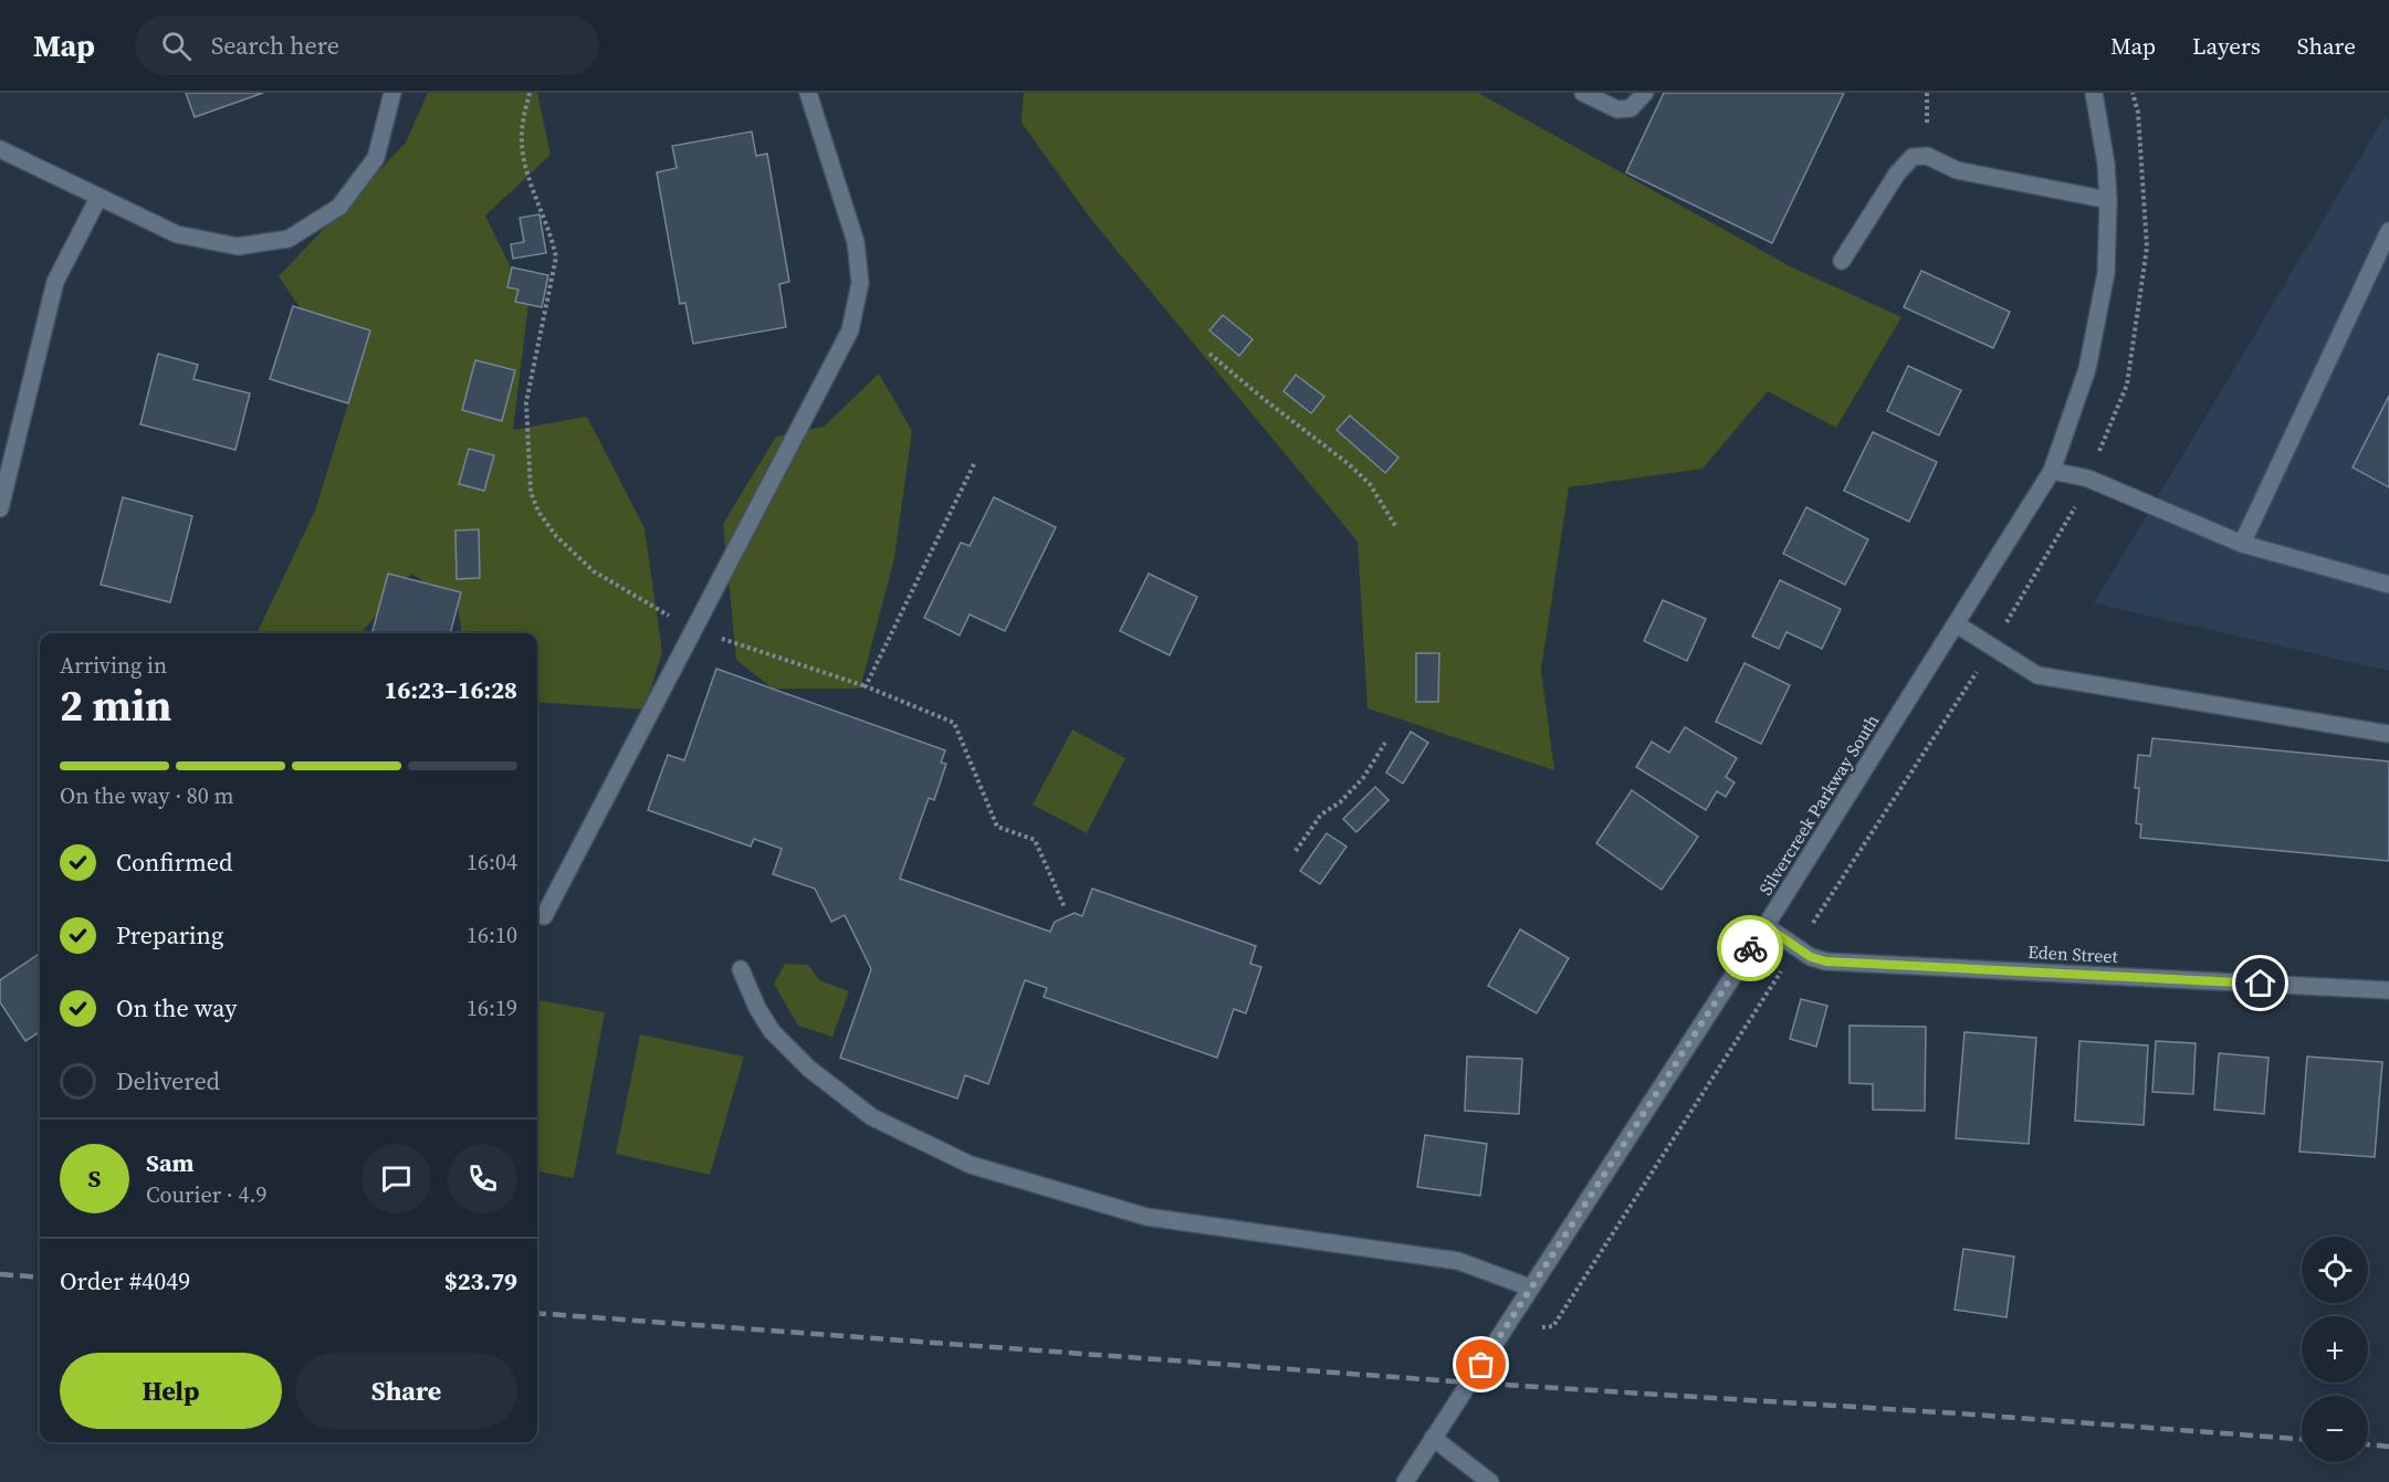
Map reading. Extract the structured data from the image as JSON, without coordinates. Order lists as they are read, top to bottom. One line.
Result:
{"streets":{"street":["Silvercreek Parkway South","Eden Street"]},"crossings":[["Silvercreek Parkway South","Eden Street"]],"page":{"header":"Map","search":"Search here","nav":["Map","Layers","Share"],"heading":["2 min","Arriving in","16:23–16:28"],"panel":["Sam","Courier · 4.9","Order #4049","$23.79"],"bar":"On the way · 80 m","list":[["Confirmed","16:04"],["Preparing","16:10"],["On the way","16:19"],"Delivered"],"round":"S","map_buttons":["+","−"],"buttons":["Help","Share"]}}
